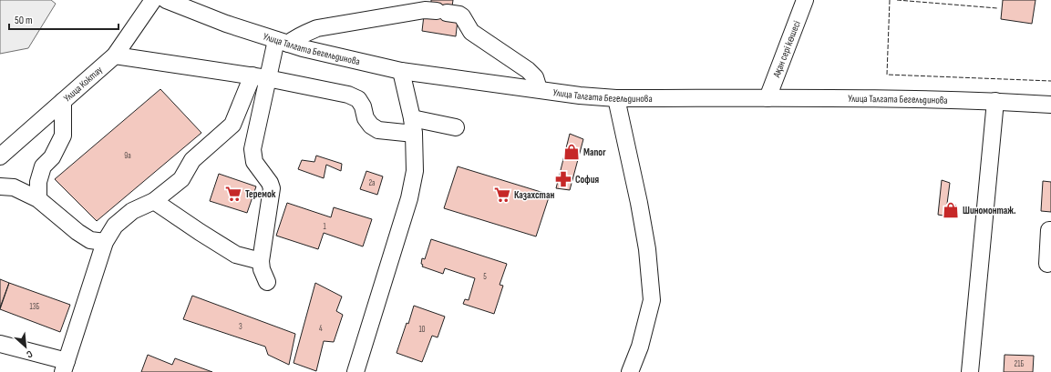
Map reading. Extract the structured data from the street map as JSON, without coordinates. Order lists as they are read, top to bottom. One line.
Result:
{"streets":{"street":["Улица Талгата Бегельдинова","Ақан сері көшесі","Улица Коктау"]},"crossings":[["Улица Талгата Бегельдинова","Ақан сері көшесі"]],"places":{"shop":["Manor","Шиномонтаж."],"pharmacy":["София"],"supermarket":["Теремок","Казахстан"]},"house_numbers":["9а","2а","1","5","13Б","3","4","10","21Б"],"scale_bar":"50 m","north":"bottom right"}
